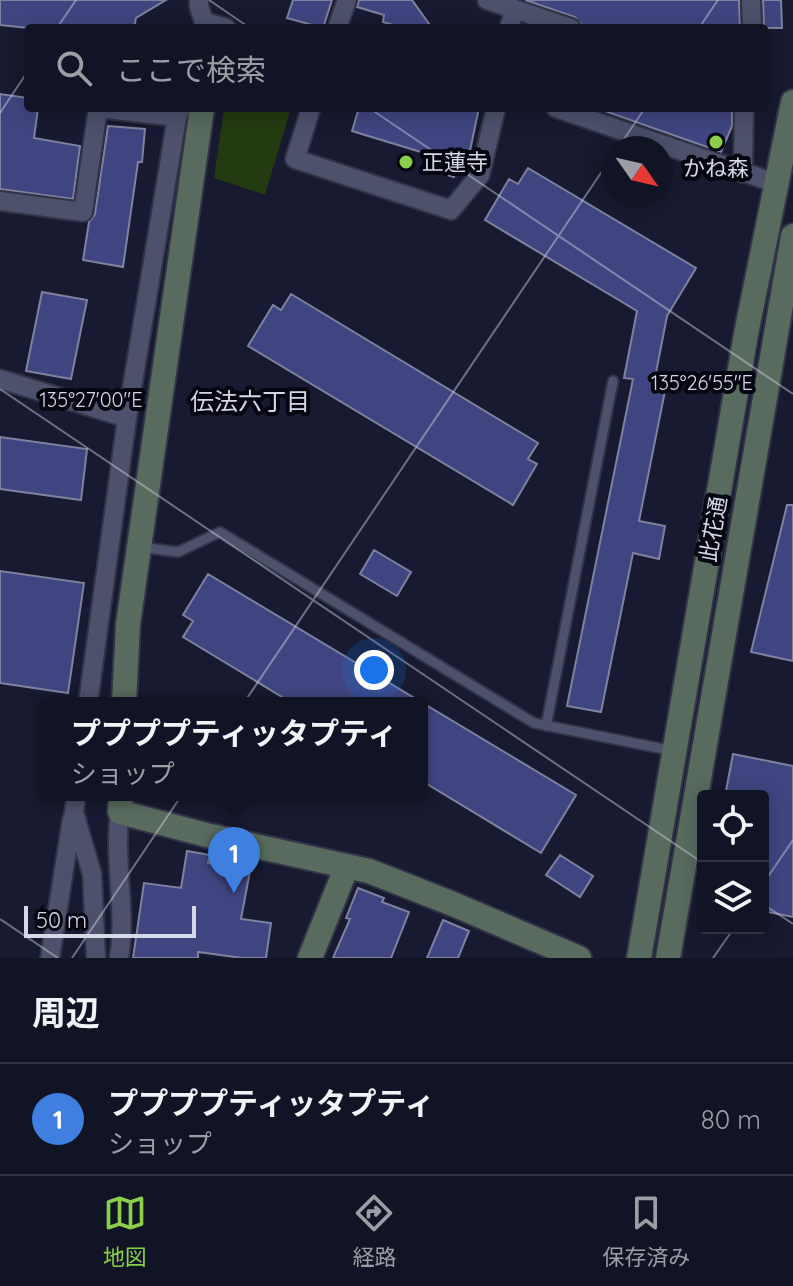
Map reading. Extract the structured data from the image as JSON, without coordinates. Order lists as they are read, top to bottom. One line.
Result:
{"streets":{"street":["此花通"]},"districts":["伝法六丁目"],"places":["かね森","正蓮寺"],"scale_bar":"50 m","north":"bottom right","page":{"search":"ここで検索","popup":["ププププティッタプティ","ショップ"],"pins":"1","scale":"50 m","heading":"周辺","list":[{"mark":"1","name":"ププププティッタプティ","note":"ショップ","value":"80 m"}],"nav":["地図","経路","保存済み"]},"coordinates":["135°26'55\"E","135°27'00\"E"]}
